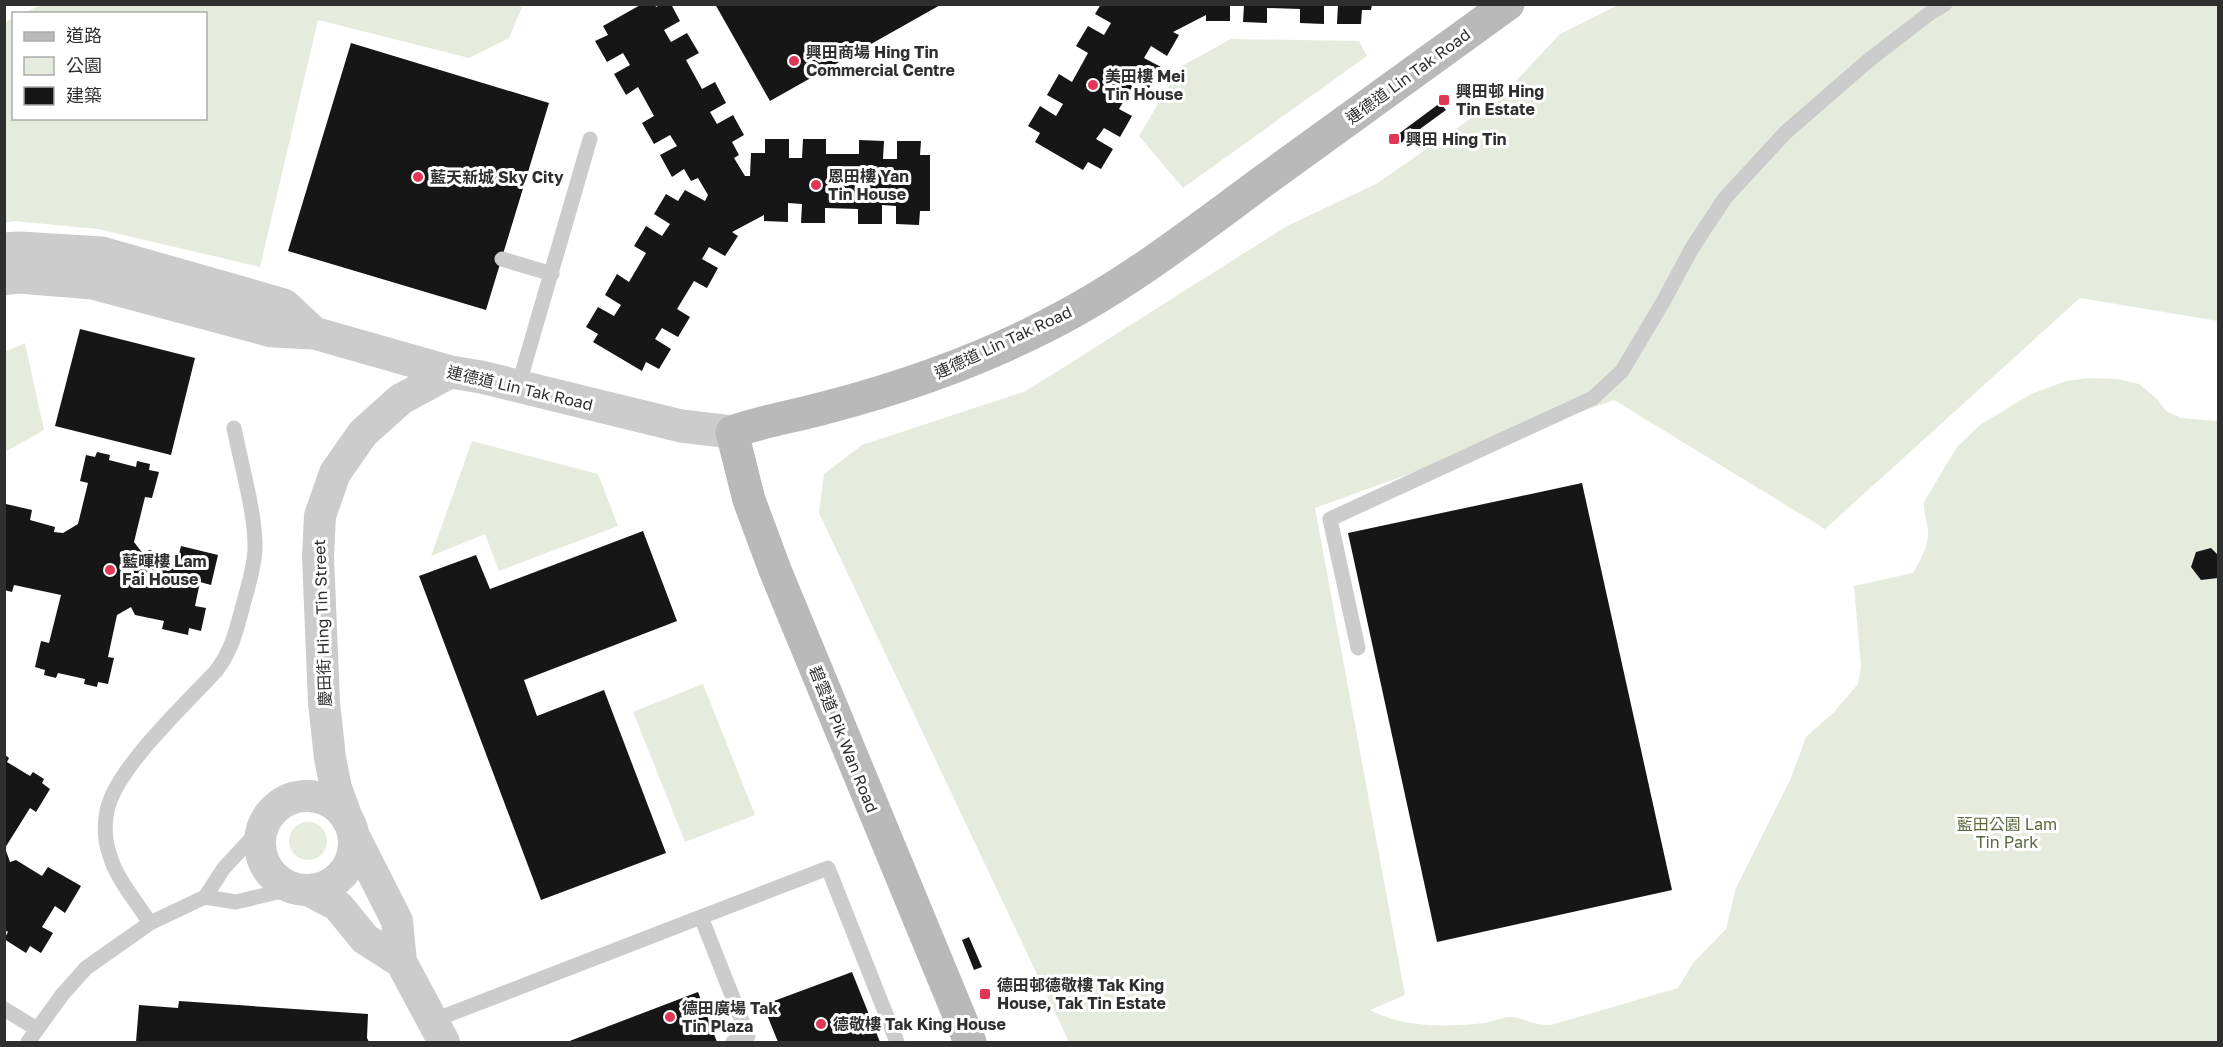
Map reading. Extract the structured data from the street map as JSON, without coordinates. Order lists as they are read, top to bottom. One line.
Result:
{"streets":{"main road":["連德道 Lin Tak Road","碧雲道 Pik Wan Road"],"street":["慶田街 Hing Tin Street"]},"crossings":[["連德道 Lin Tak Road","慶田街 Hing Tin Street"],["連德道 Lin Tak Road","碧雲道 Pik Wan Road"]],"parks":["藍田公園 Lam Tin Park"],"places":{"other":["興田商場 Hing Tin Commercial Centre","美田樓 Mei Tin House","藍天新城 Sky City","恩田樓 Yan Tin House","藍暉樓 Lam Fai House","德田廣場 Tak Tin Plaza","德敬樓 Tak King House"],"transit":["興田邨 Hing Tin Estate","興田 Hing Tin","德田邨德敬樓 Tak King House, Tak Tin Estate"]},"legend":["道路","公園","建築"]}
